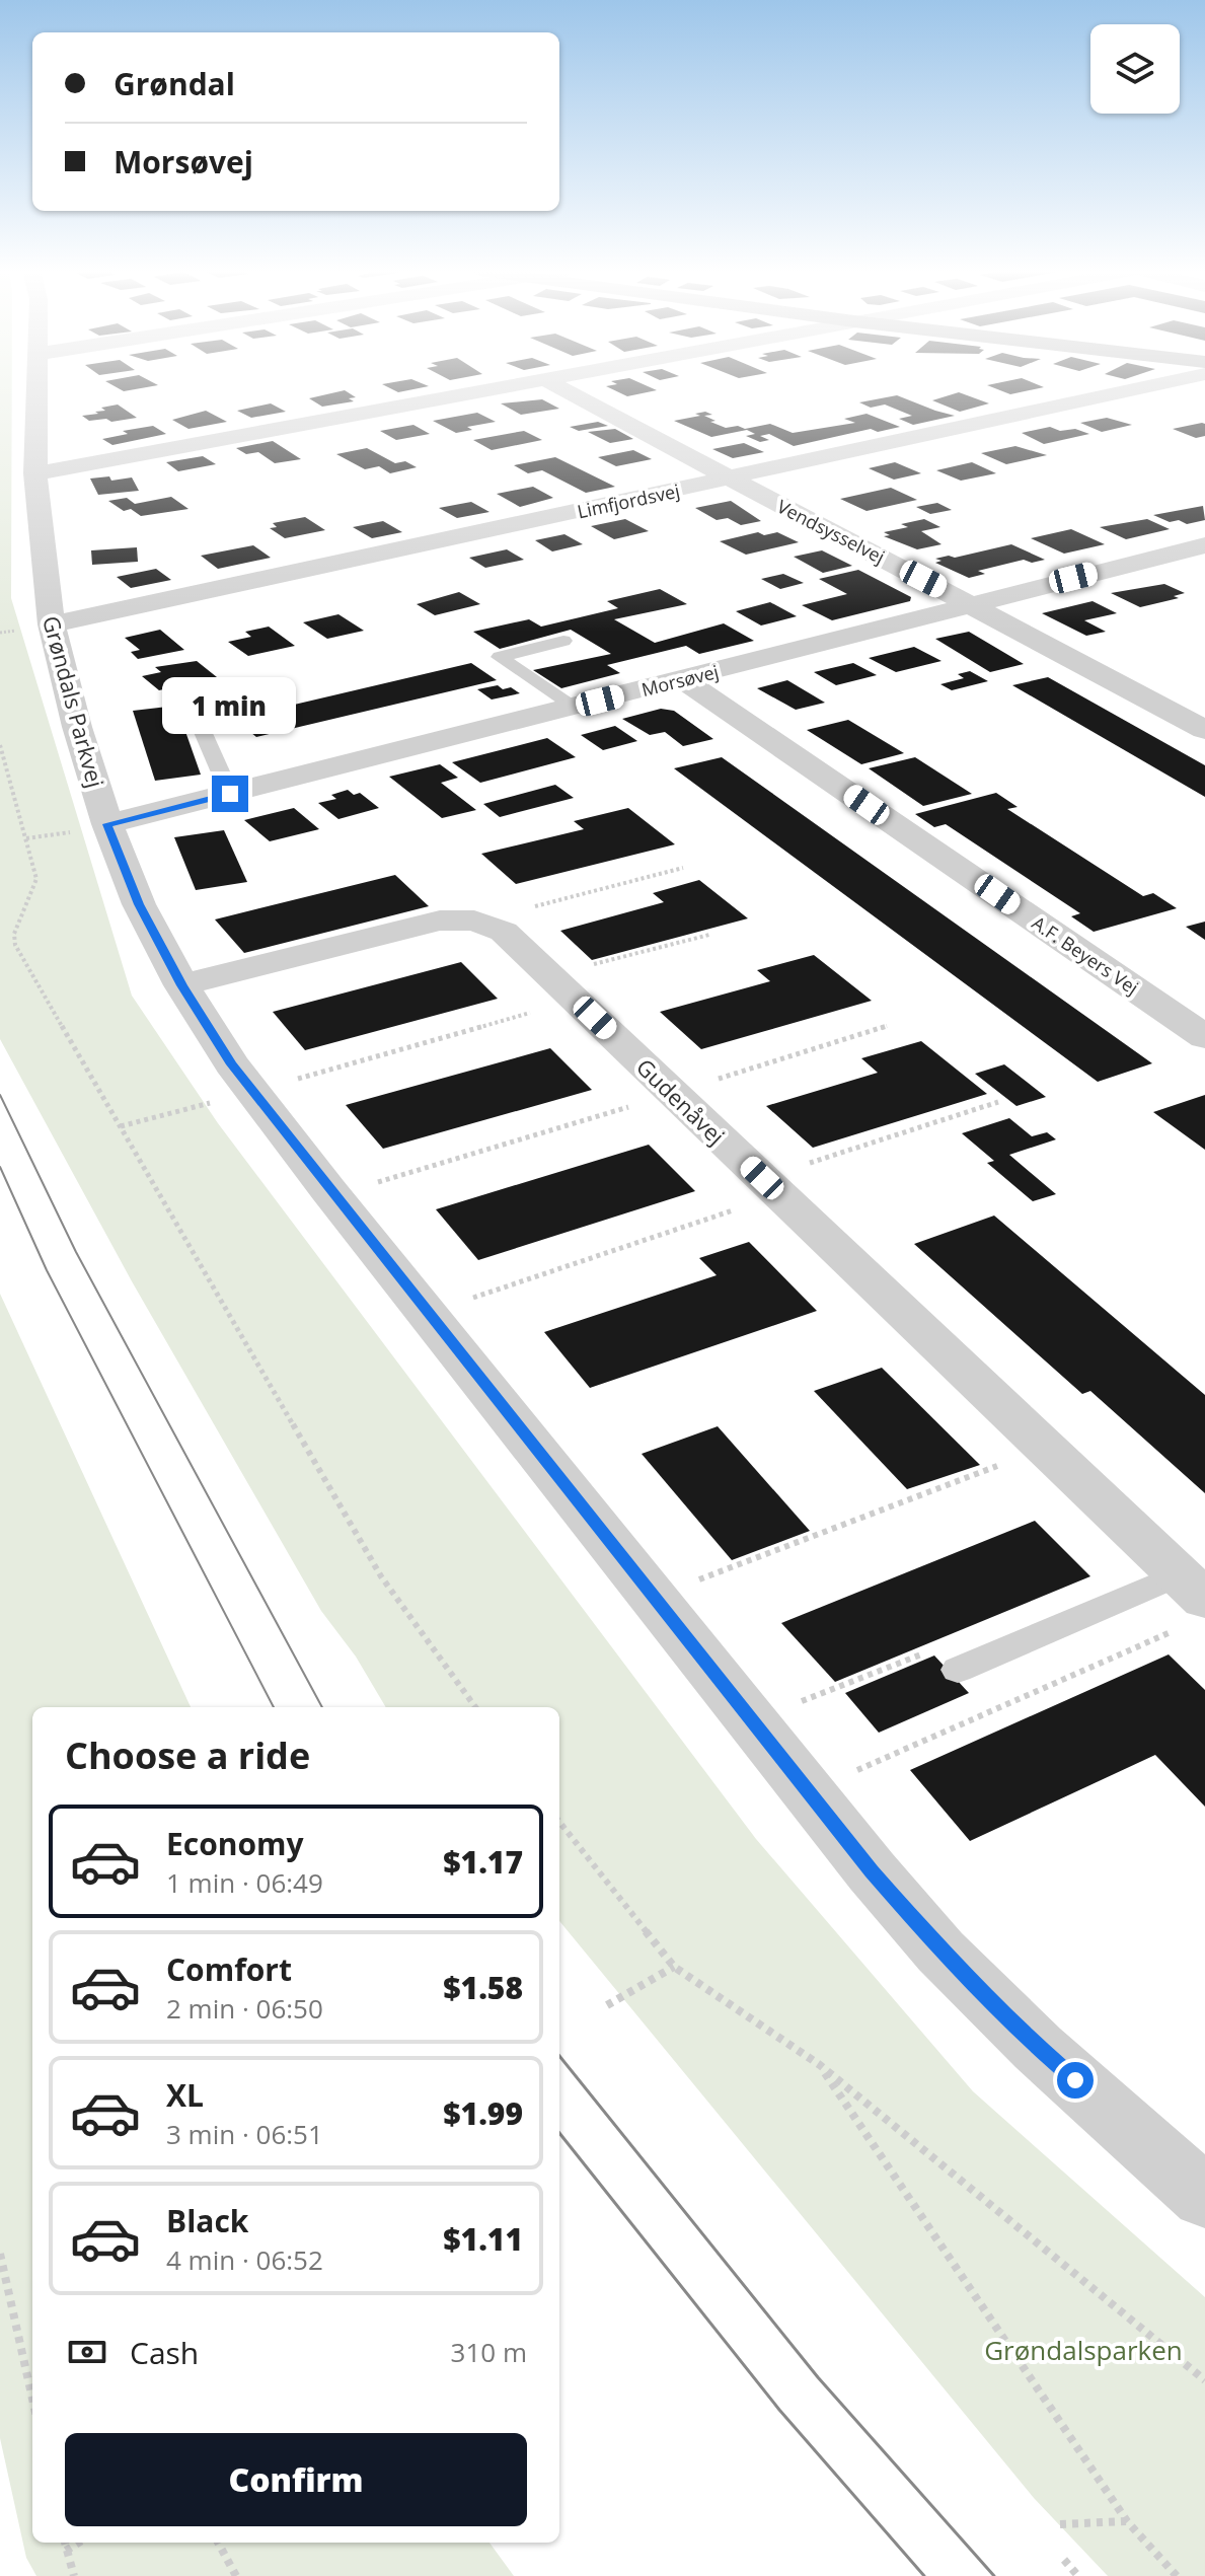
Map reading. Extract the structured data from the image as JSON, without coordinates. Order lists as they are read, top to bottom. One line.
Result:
{"streets":{"street":["Limfjordsvej","Vendsysselvej","Morsøvej","Grøndals Parkvej","A.F. Beyers Vej","Gudenåvej"]},"crossings":[["Limfjordsvej","Vendsysselvej"],["Limfjordsvej","Grøndals Parkvej"],["Vendsysselvej","Morsøvej"],["Morsøvej","Grøndals Parkvej"],["Morsøvej","A.F. Beyers Vej"],["Grøndals Parkvej","Gudenåvej"]],"parks":["Grøndalsparken"],"page":{"banner":["Grøndal","Morsøvej"],"bubble":"1 min","heading":"Choose a ride","list":[{"name":"Economy","note":"1 min · 06:49","value":"$1.17"},{"name":"Comfort","note":"2 min · 06:50","value":"$1.58"},{"name":"XL","note":"3 min · 06:51","value":"$1.99"},{"name":"Black","note":"4 min · 06:52","value":"$1.11"}],"pay":["Cash","310 m"],"buttons":"Confirm"}}
